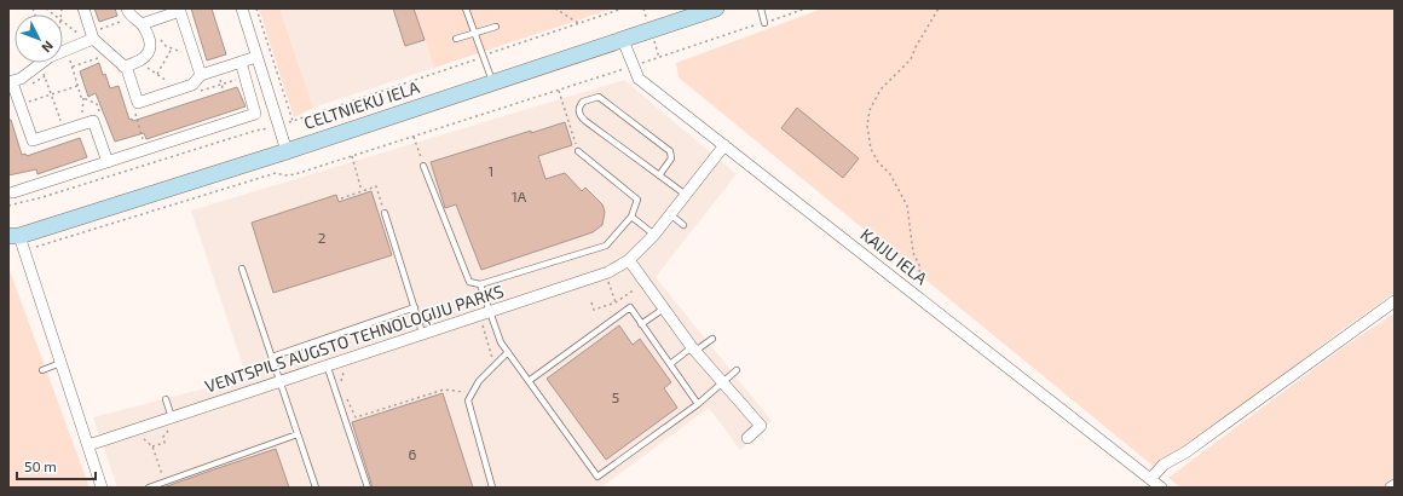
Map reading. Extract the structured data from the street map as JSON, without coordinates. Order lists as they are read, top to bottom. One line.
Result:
{"streets":{"street":["CELTNIEKU IELA","KAIJU IELA","VENTSPILS AUGSTO TEHNOLOĢIJU PARKS"]},"crossings":[["CELTNIEKU IELA","KAIJU IELA"],["KAIJU IELA","VENTSPILS AUGSTO TEHNOLOĢIJU PARKS"]],"house_numbers":["1","1A","2","5","6"],"scale_bar":"50 m","north":"bottom right"}
